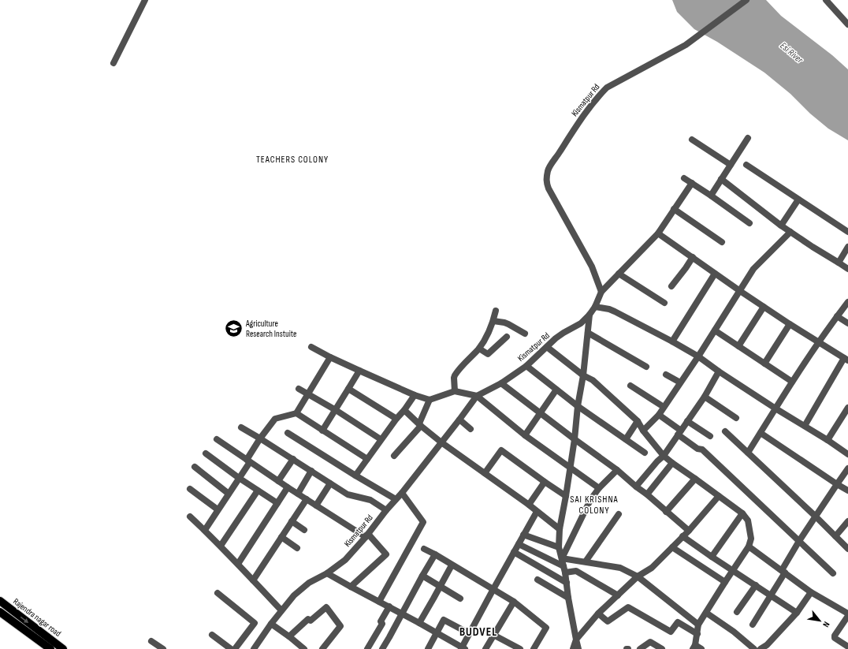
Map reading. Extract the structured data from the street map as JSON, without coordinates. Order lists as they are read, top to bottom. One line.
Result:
{"streets":{"main road":["Rajendra nagar road"],"street":["Kismatpur Rd"]},"districts":["TEACHERS COLONY","SAI KRISHNA COLONY","BUDVEL"],"water":["Esi River"],"places":{"school or university":["Agriculture Research Instuite"]},"north":"bottom right"}
